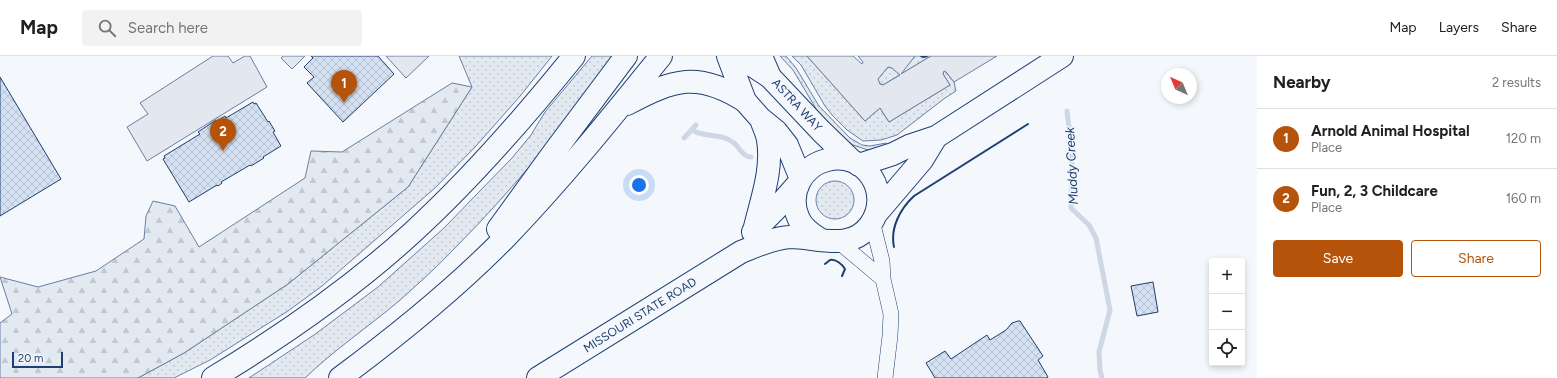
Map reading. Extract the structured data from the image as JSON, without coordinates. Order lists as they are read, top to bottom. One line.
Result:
{"streets":{"main road":["ASTRA WAY","MISSOURI STATE ROAD"]},"crossings":[["ASTRA WAY","MISSOURI STATE ROAD"]],"water":["Muddy Creek"],"scale_bar":"20 m","north":"top left","page":{"header":"Map","search":"Search here","nav":["Map","Layers","Share"],"heading":["Nearby","2 results"],"pins":["1","2"],"list":[{"mark":"1","name":"Arnold Animal Hospital","note":"Place","value":"120 m"},{"mark":"2","name":"Fun, 2, 3 Childcare","note":"Place","value":"160 m"}],"buttons":["Save","Share"],"map_buttons":["+","−"],"scale":"20 m"}}
